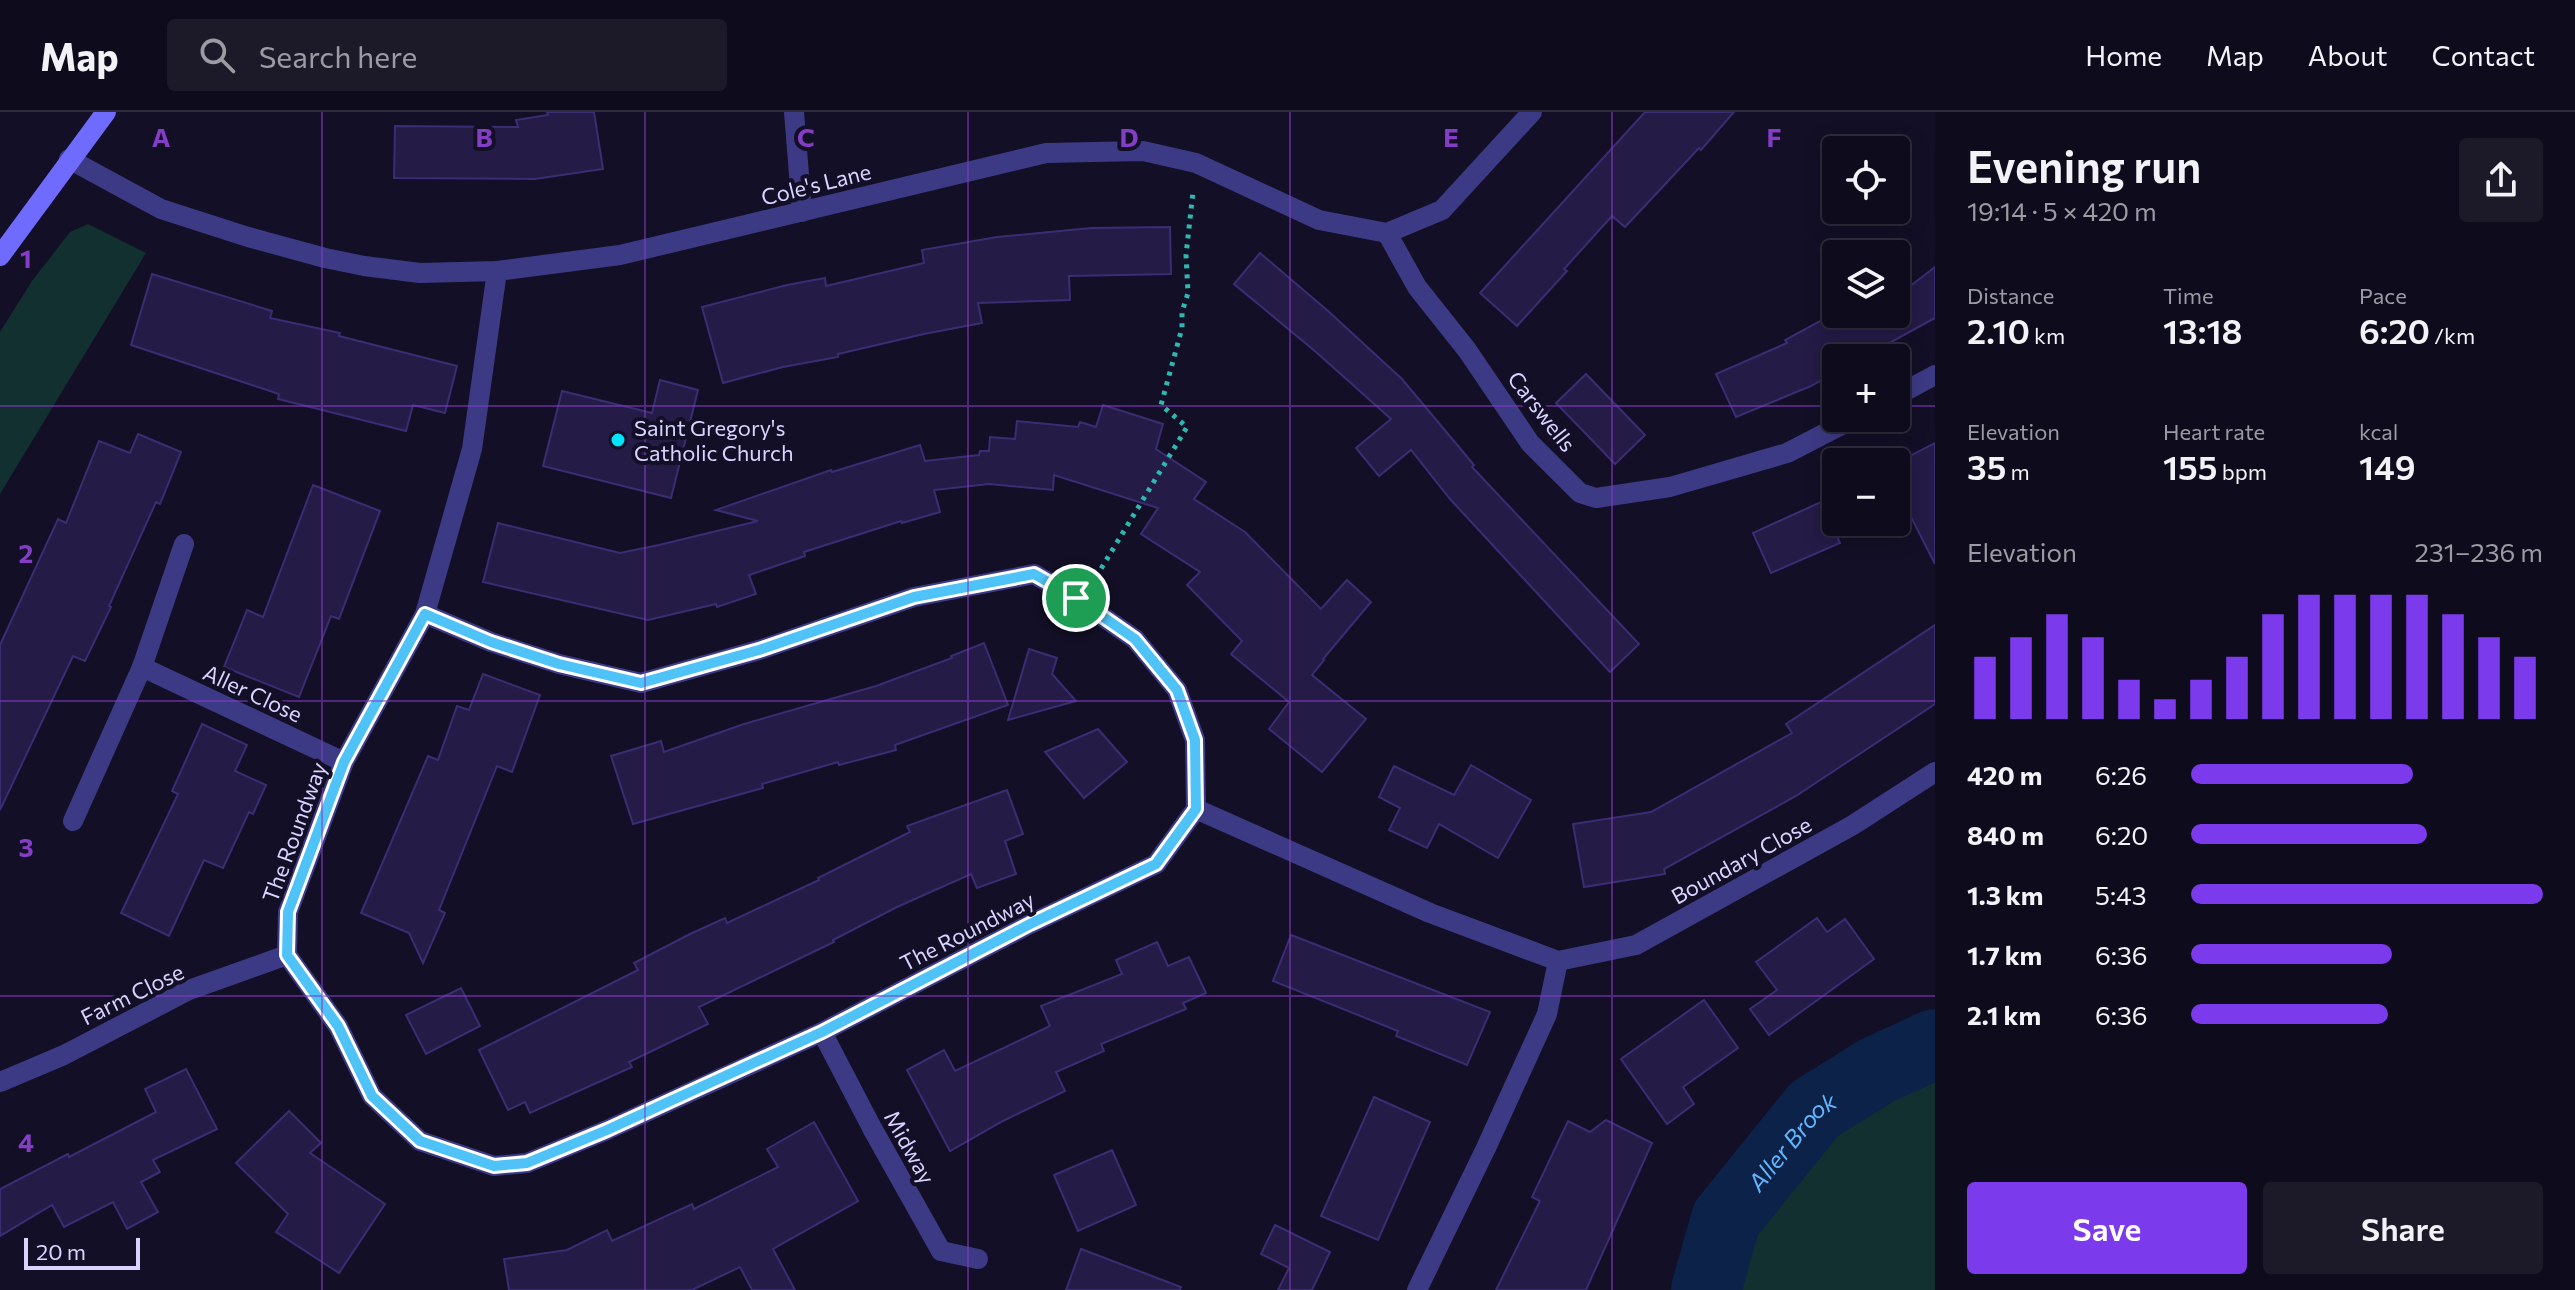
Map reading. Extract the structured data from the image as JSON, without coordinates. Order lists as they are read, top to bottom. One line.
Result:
{"streets":{"street":["Cole's Lane","Carswells","Aller Close","The Roundway","Boundary Close","Farm Close","Midway"]},"crossings":[["Cole's Lane","Carswells"],["Cole's Lane","The Roundway"],["Aller Close","The Roundway"],["The Roundway","Farm Close"],["The Roundway","Midway"]],"water":["Aller Brook"],"places":["Saint Gregory's Catholic Church"],"scale_bar":"20 m","page":{"header":"Map","search":"Search here","nav":["Home","Map","About","Contact"],"heading":["Evening run","19:14 · 5 × 420 m"],"map_buttons":["+","−"],"stats":[["Distance","2.10 km"],["Time","13:18"],["Pace","6:20 /km"],["Elevation","35 m"],["Heart rate","155 bpm"],["kcal","149"]],"chart":["Elevation","231–236 m"],"list":[{"name":"420 m","note":"6:26"},{"name":"840 m","note":"6:20"},{"name":"1.3 km","note":"5:43"},{"name":"1.7 km","note":"6:36"},{"name":"2.1 km","note":"6:36"}],"buttons":["Save","Share"],"scale":"20 m"},"grid":{"columns":["A","B","C","D","E","F"],"rows":["1","2","3","4"]}}
